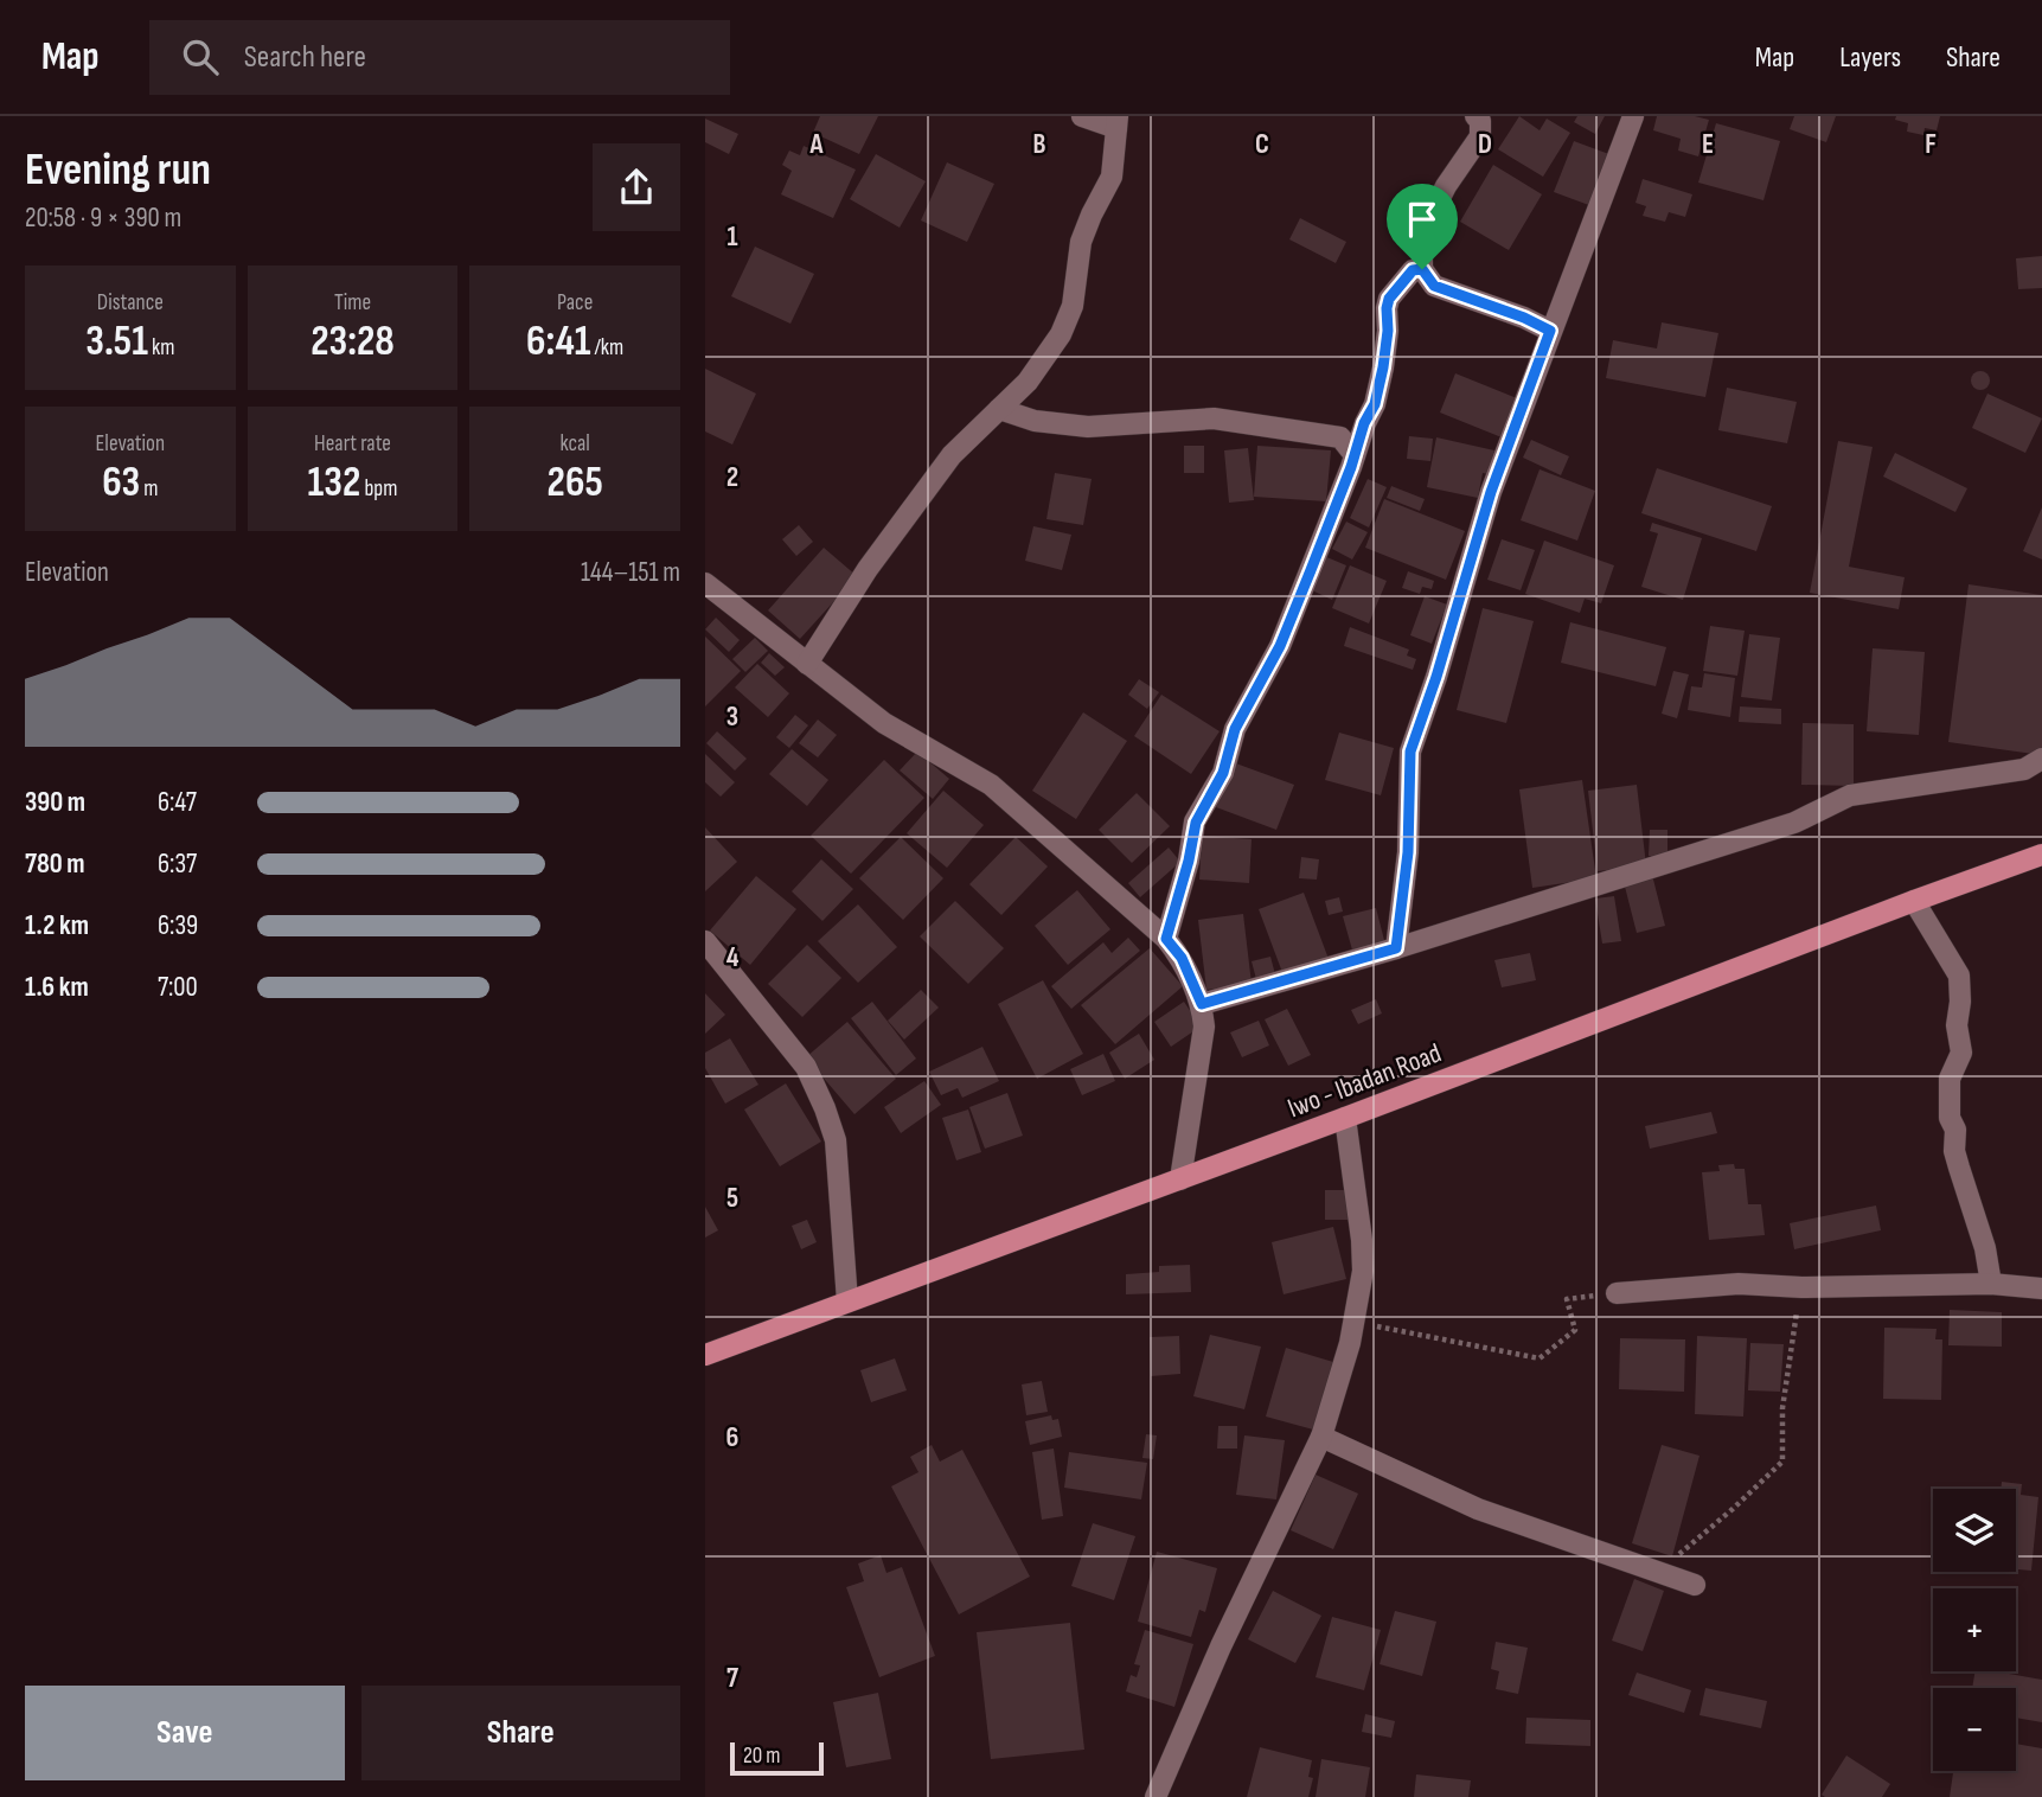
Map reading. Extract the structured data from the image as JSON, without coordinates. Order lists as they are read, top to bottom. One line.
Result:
{"streets":{"main road":["Iwo - Ibadan Road"]},"scale_bar":"20 m","page":{"header":"Map","search":"Search here","nav":["Map","Layers","Share"],"heading":["Evening run","20:58 · 9 × 390 m"],"stats":[["Distance","3.51 km"],["Time","23:28"],["Pace","6:41 /km"],["Elevation","63 m"],["Heart rate","132 bpm"],["kcal","265"]],"chart":["Elevation","144–151 m"],"list":[{"name":"390 m","note":"6:47"},{"name":"780 m","note":"6:37"},{"name":"1.2 km","note":"6:39"},{"name":"1.6 km","note":"7:00"}],"map_buttons":["+","−"],"buttons":["Save","Share"],"scale":"20 m"},"grid":{"columns":["A","B","C","D","E","F"],"rows":["1","2","3","4","5","6","7"]}}
